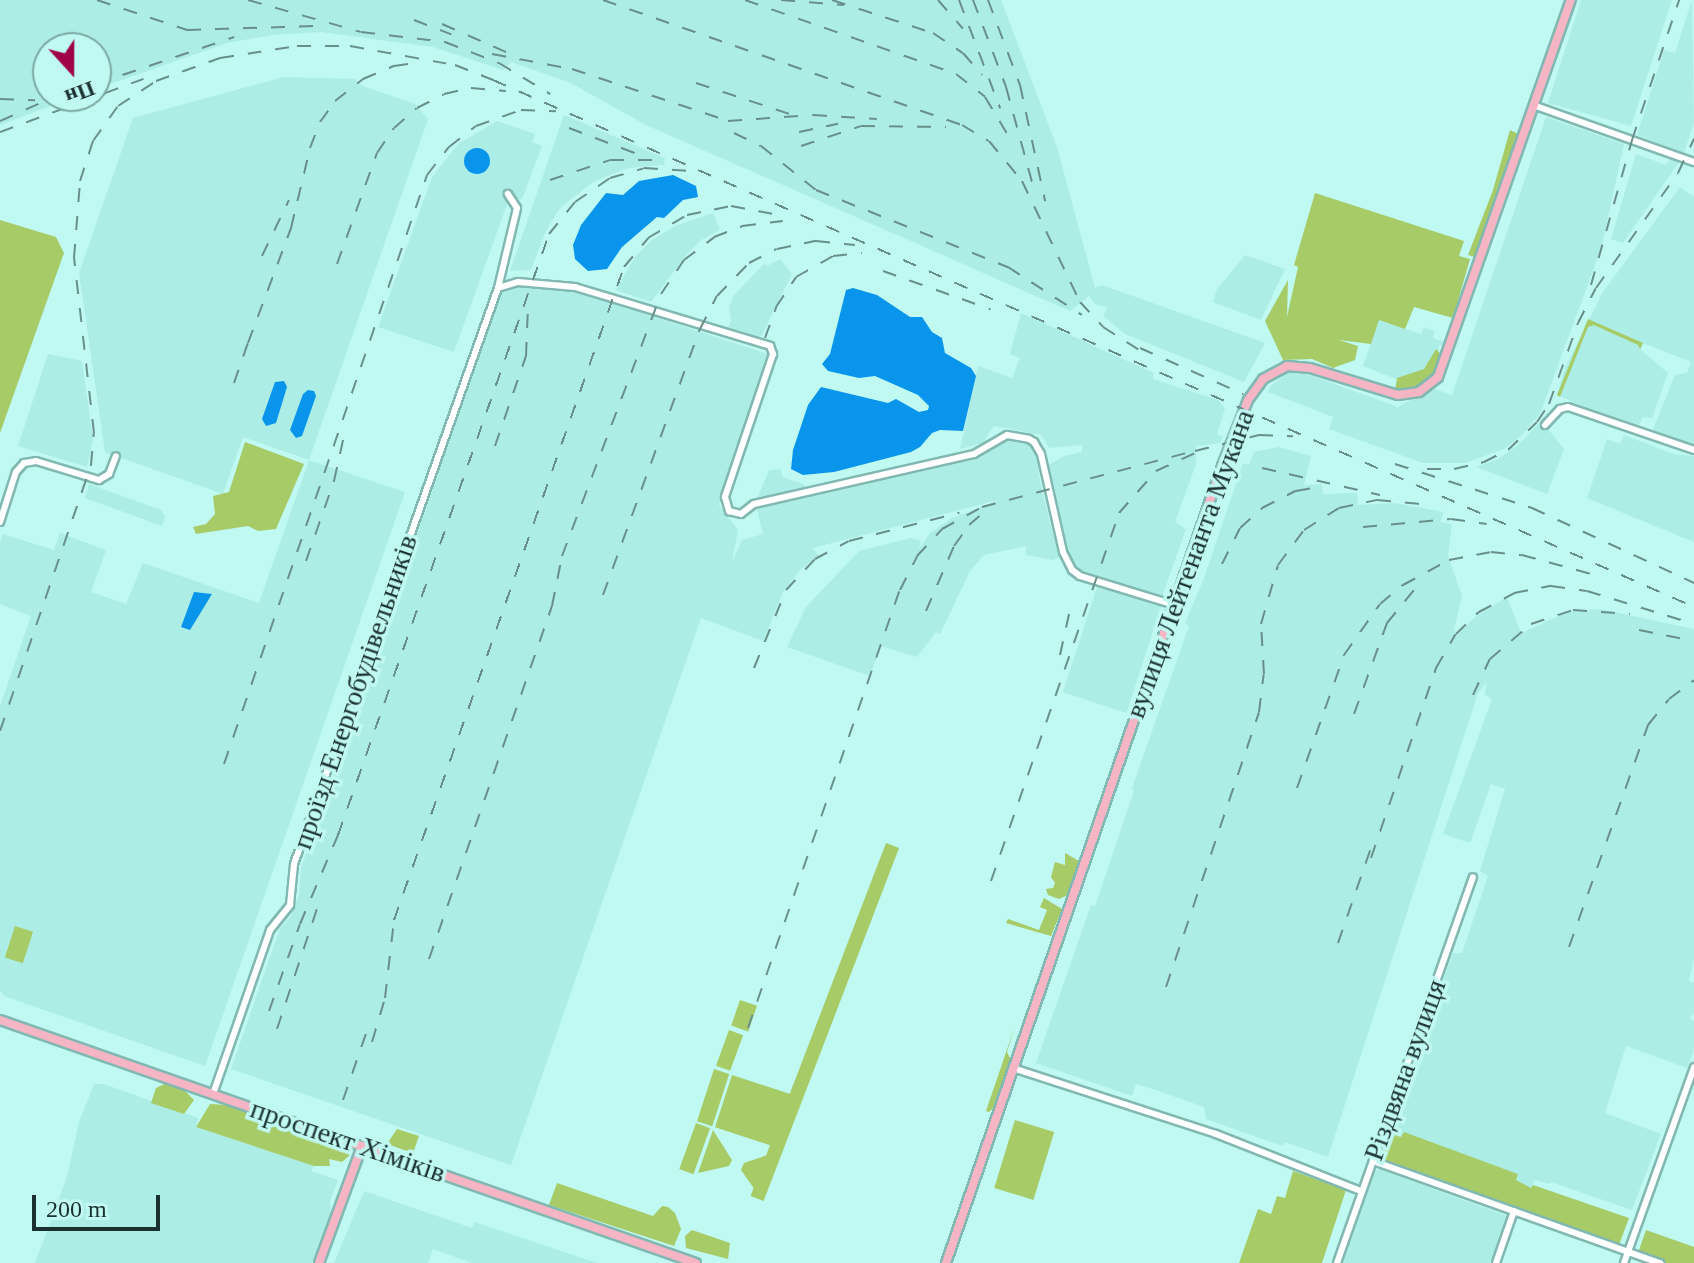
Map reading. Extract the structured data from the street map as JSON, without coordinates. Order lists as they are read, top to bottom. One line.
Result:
{"streets":{"main road":["вулиця Лейтенанта Мукана","проспект Хіміків"],"street":["проїзд Енергобудівельників","Різдвяна вулиця"]},"crossings":[["проїзд Енергобудівельників","проспект Хіміків"]],"scale_bar":"200 m","north":"bottom"}
